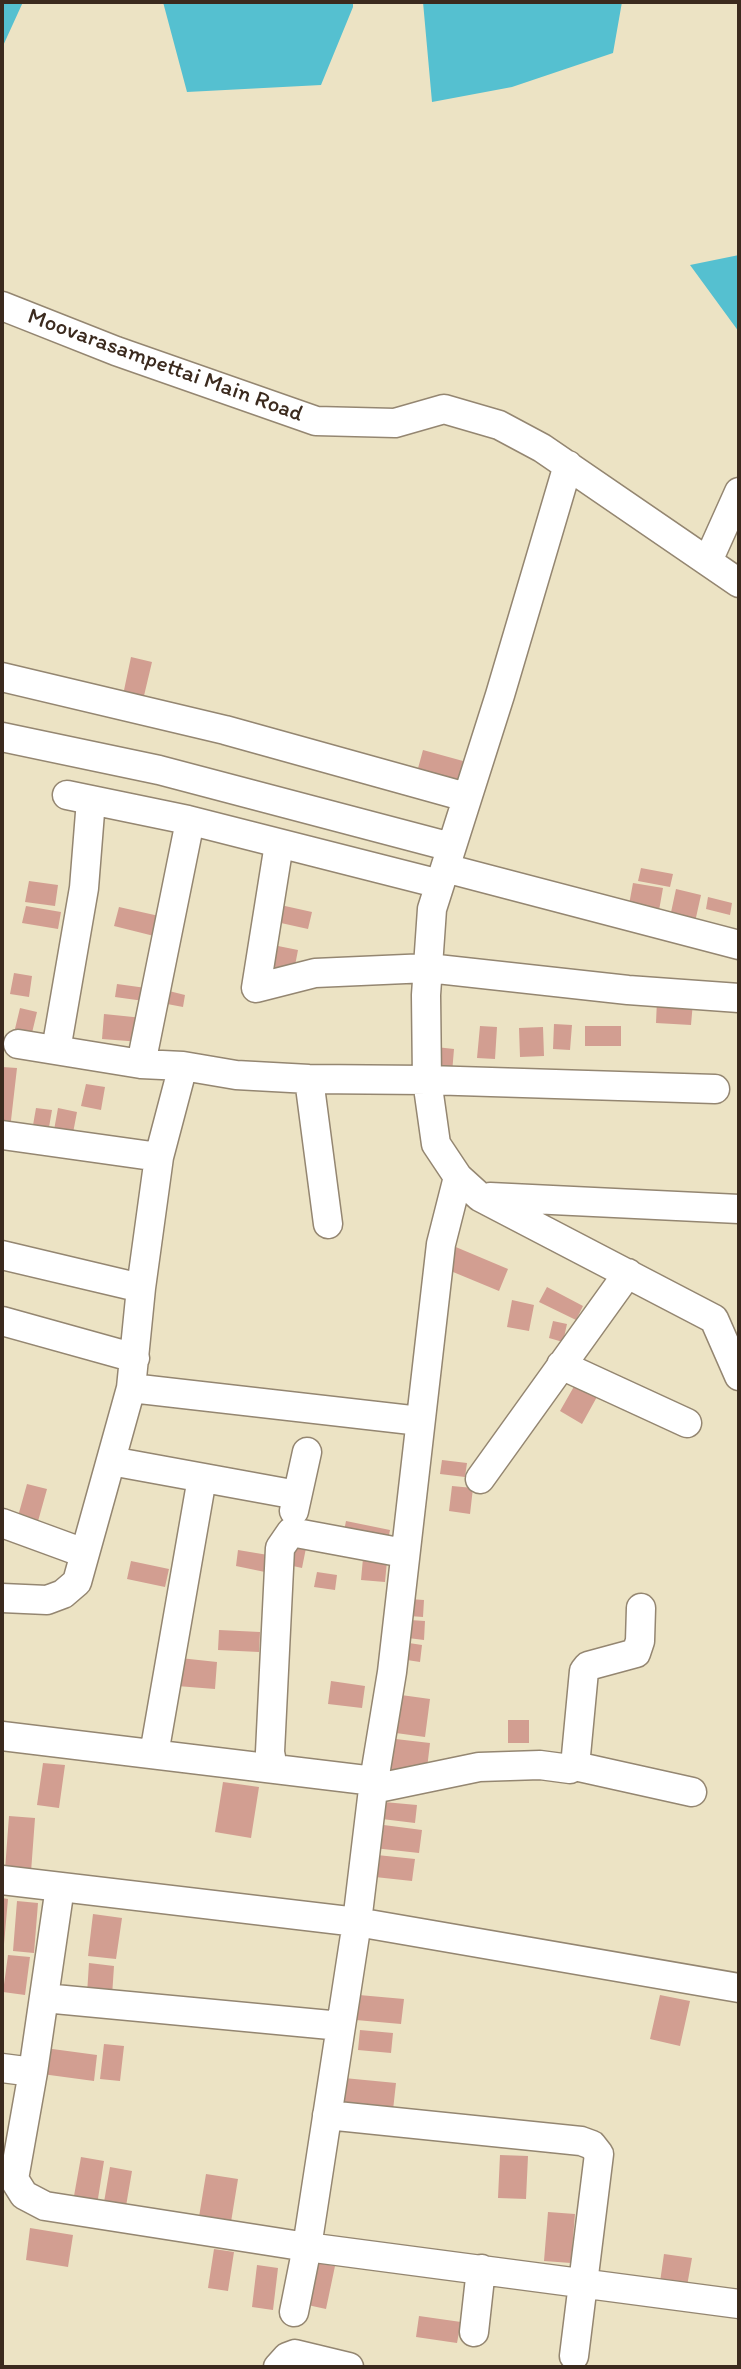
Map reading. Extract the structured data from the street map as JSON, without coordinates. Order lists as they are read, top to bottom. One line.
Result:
{"streets":{"street":["Moovarasampettai Main Road"]}}
